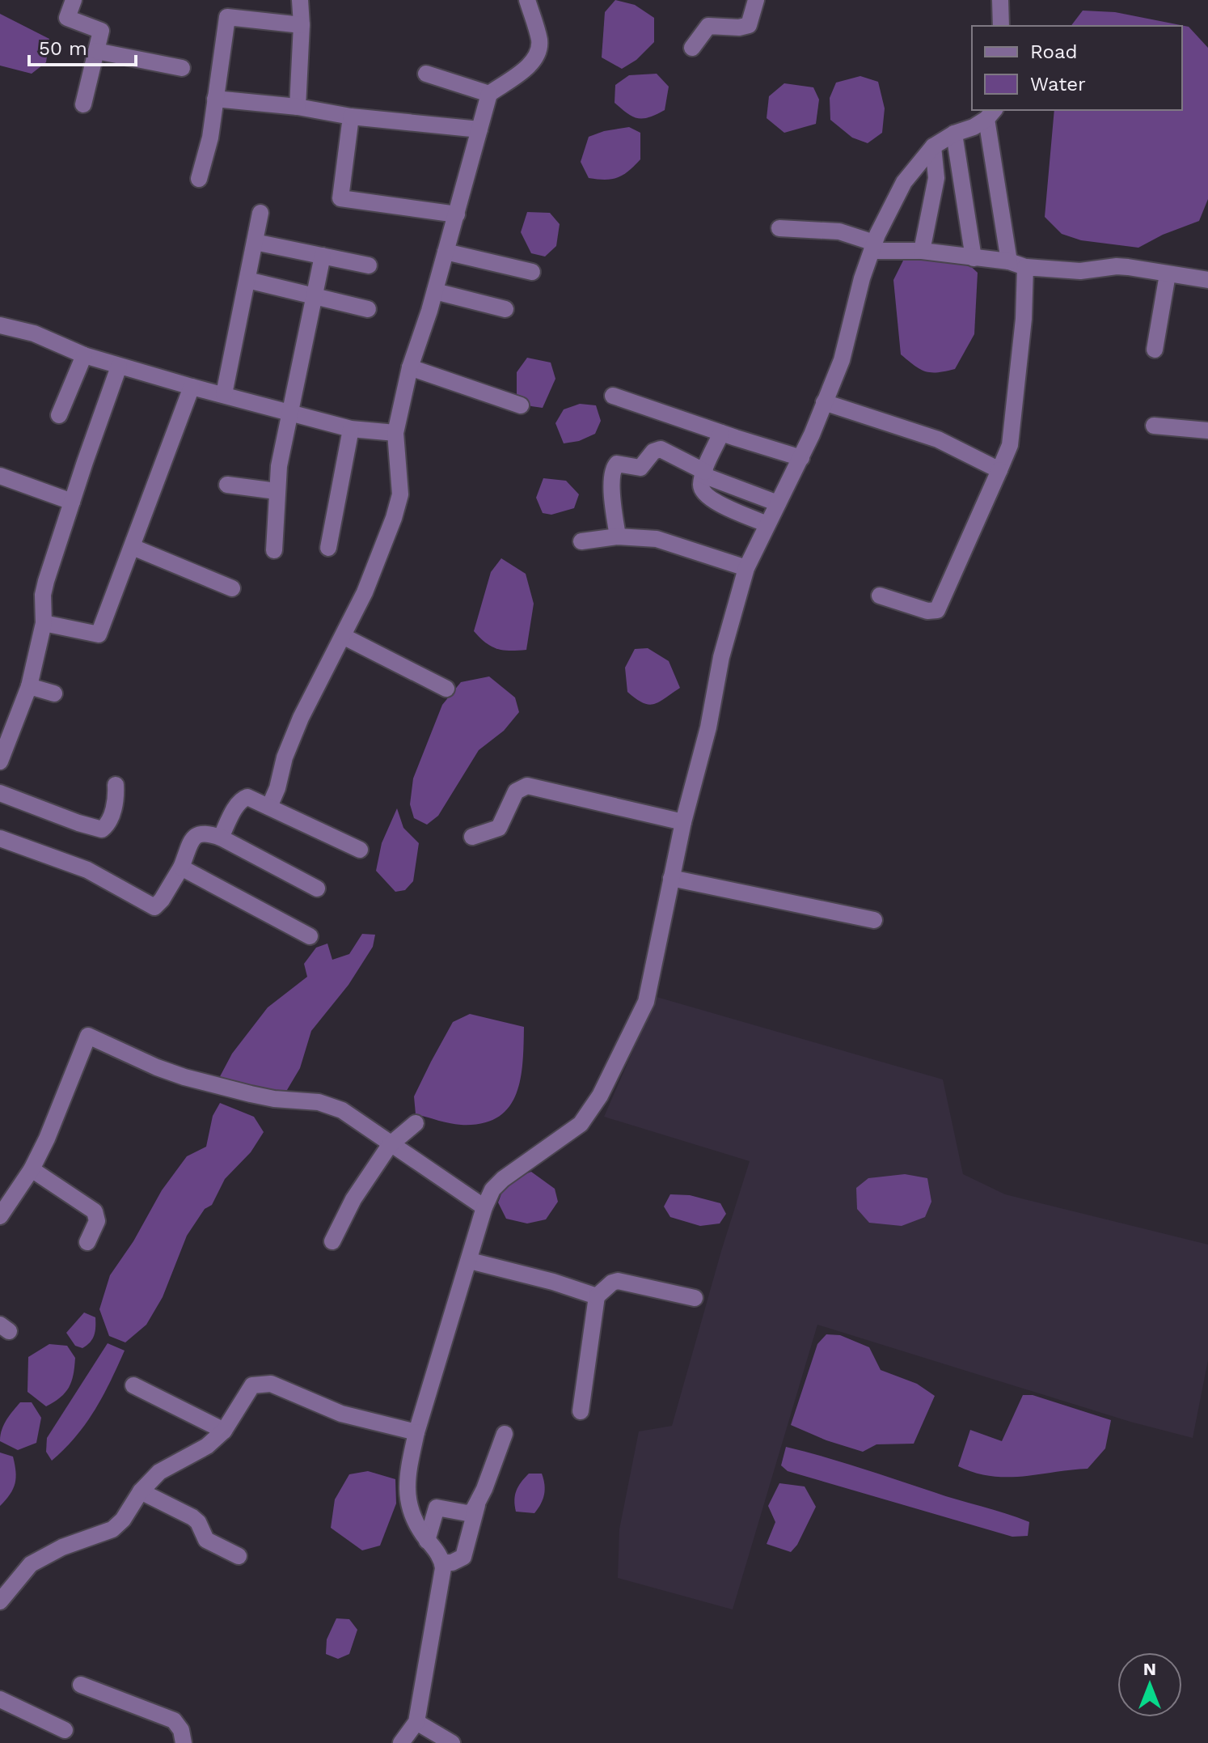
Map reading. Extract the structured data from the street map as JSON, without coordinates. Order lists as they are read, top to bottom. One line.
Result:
{"legend":["Road","Water"],"scale_bar":"50 m","north":"top"}
